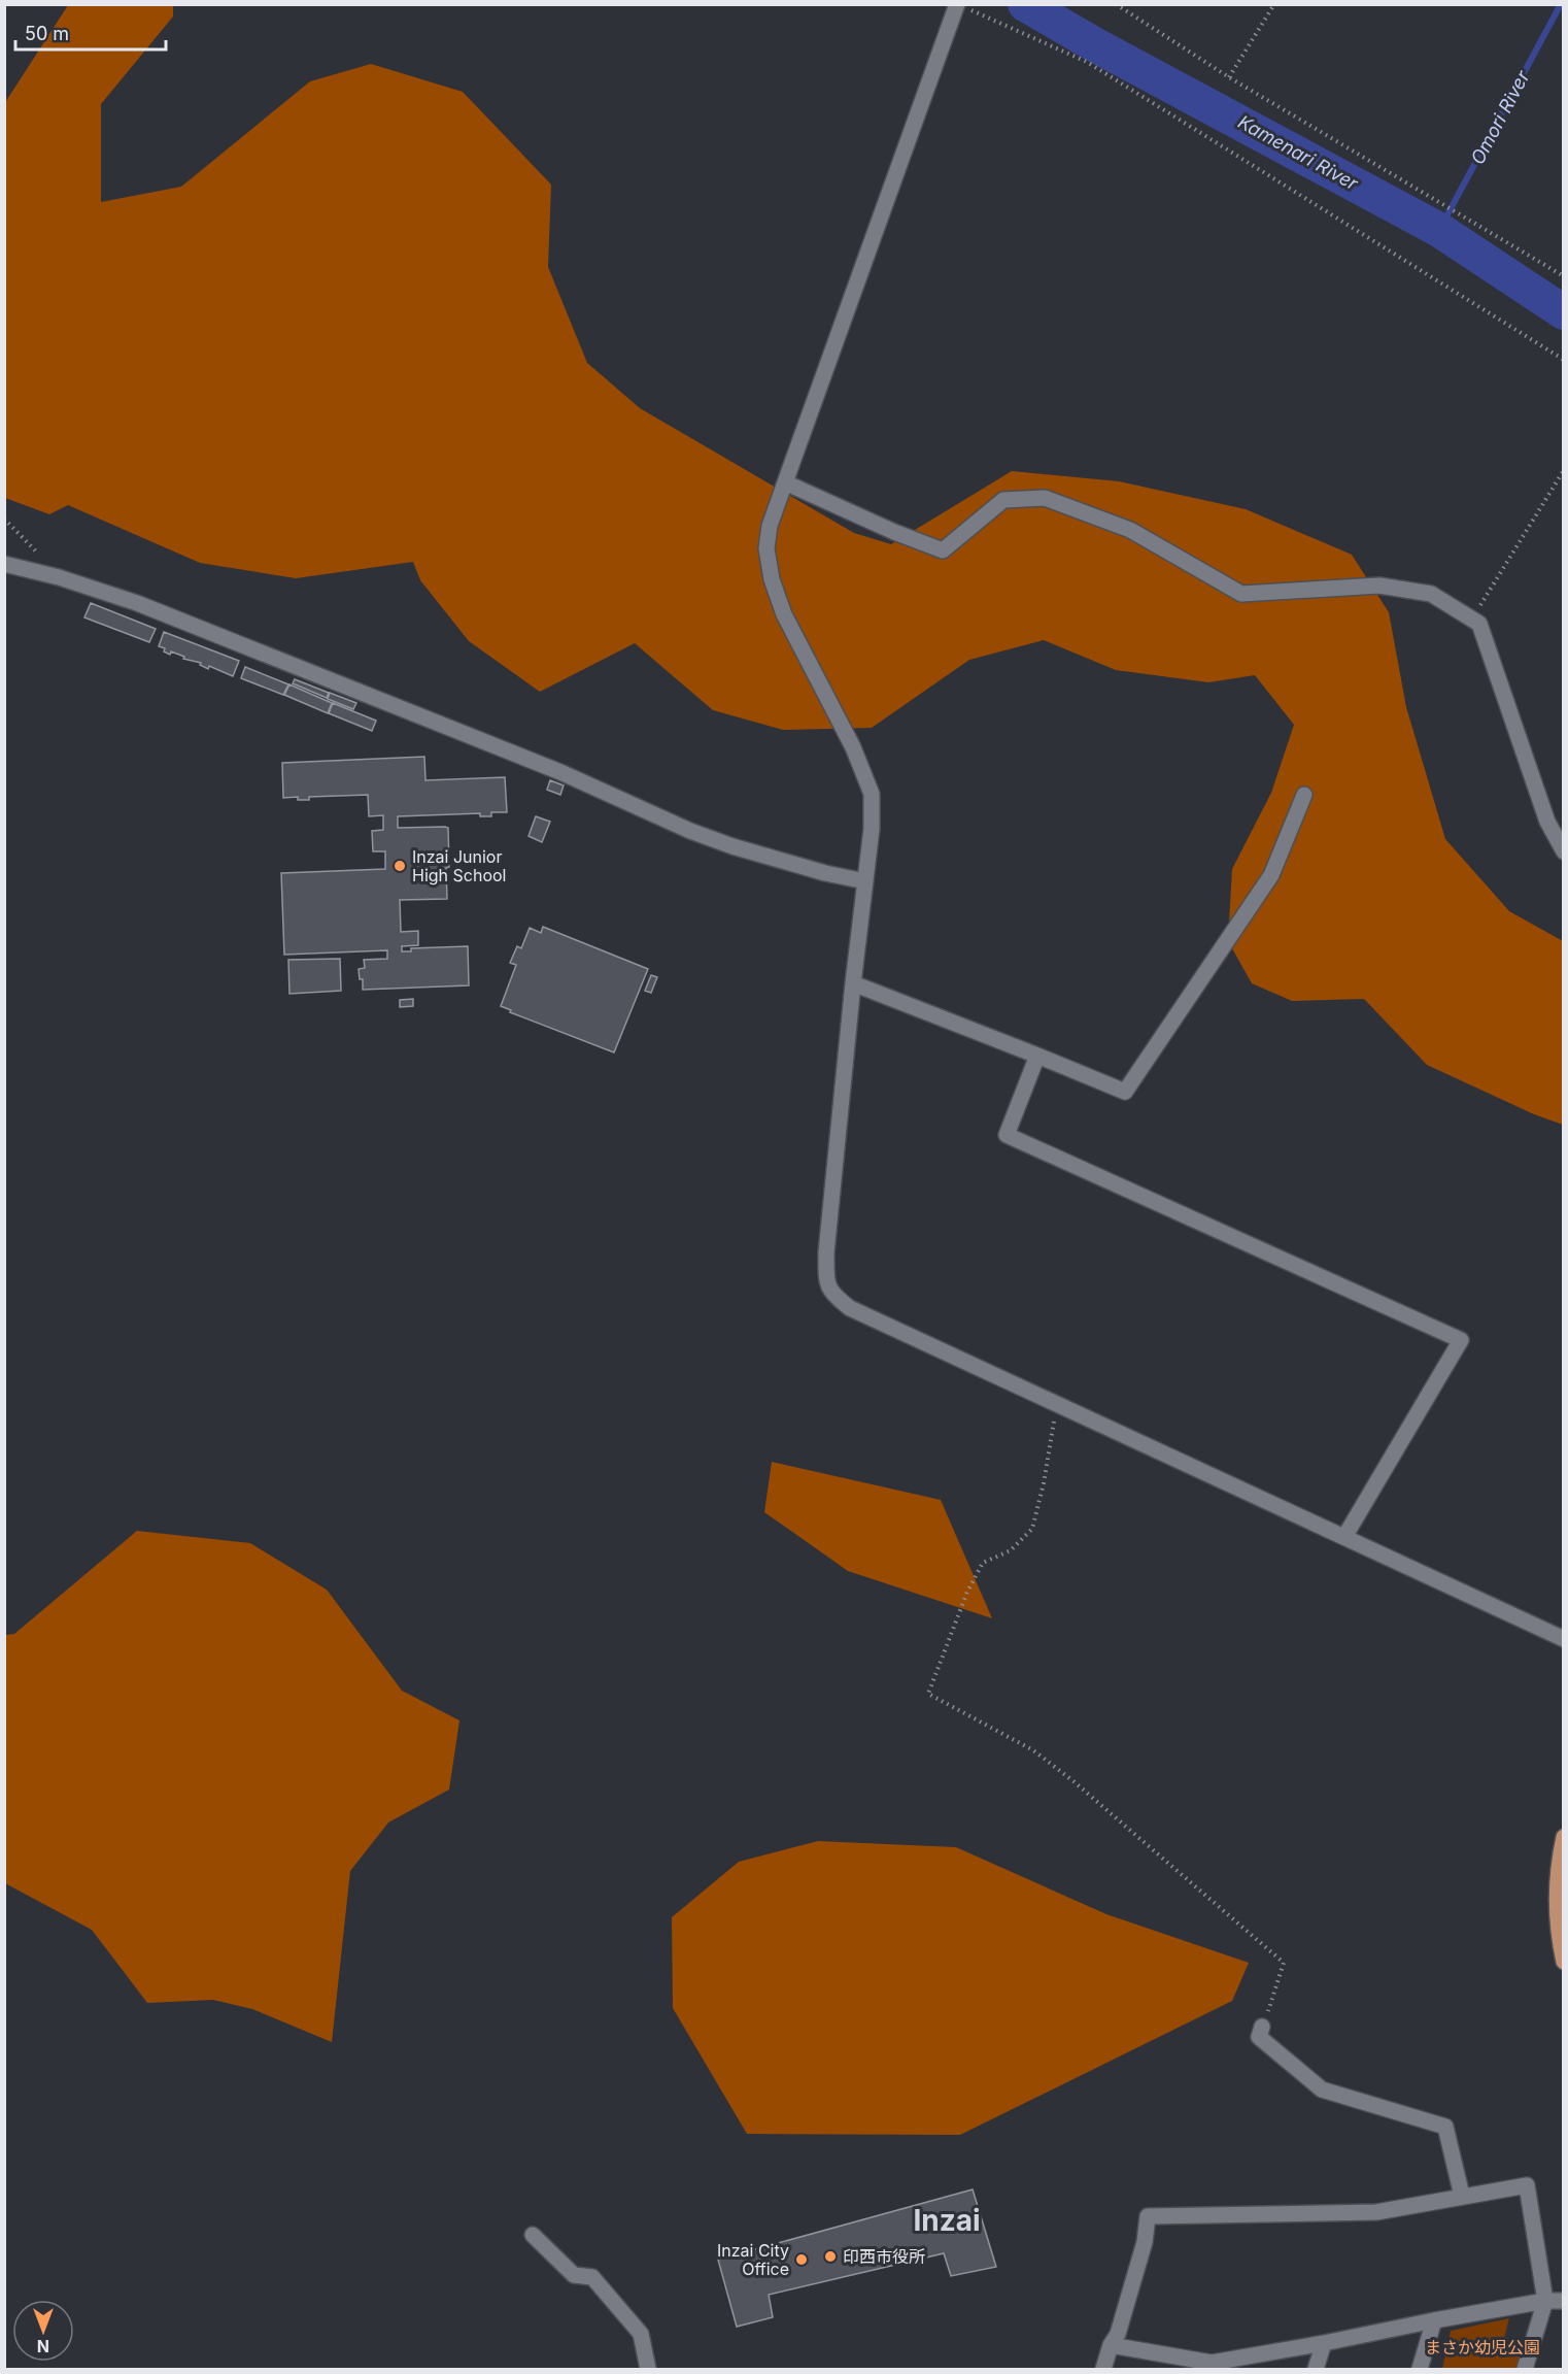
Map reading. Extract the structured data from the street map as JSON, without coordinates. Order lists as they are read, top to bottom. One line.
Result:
{"districts":["Inzai"],"water":["Omori River","Kamenari River"],"parks":["まさか幼児公園"],"places":["Inzai Junior High School","印西市役所","Inzai City Office"],"scale_bar":"50 m","north":"bottom"}
